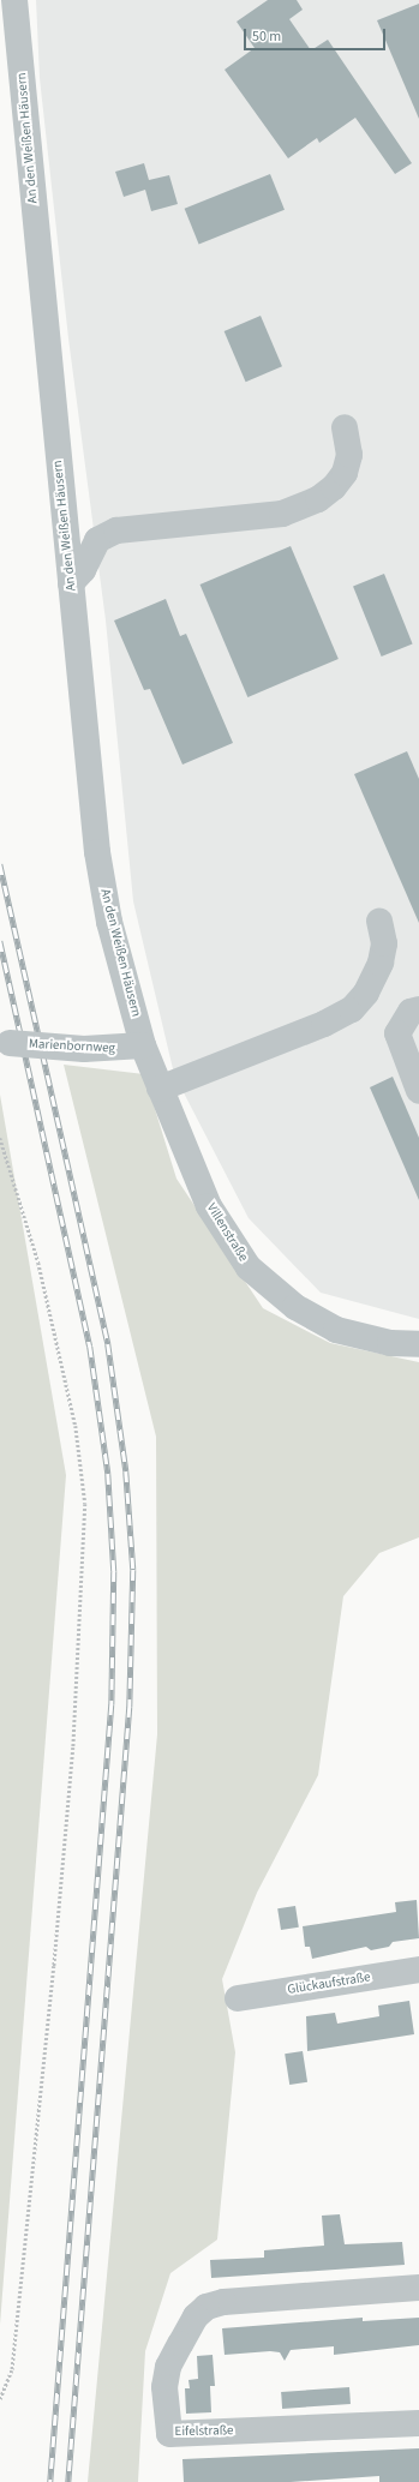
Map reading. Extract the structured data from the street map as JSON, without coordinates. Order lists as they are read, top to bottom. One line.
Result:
{"streets":{"street":["An den Weißen Häusern","Marienbornweg","Villenstraße","Glückaufstraße","Eifelstraße"]},"crossings":[["An den Weißen Häusern","Marienbornweg"],["An den Weißen Häusern","Villenstraße"],["Marienbornweg","Villenstraße"]],"scale_bar":"50 m"}
